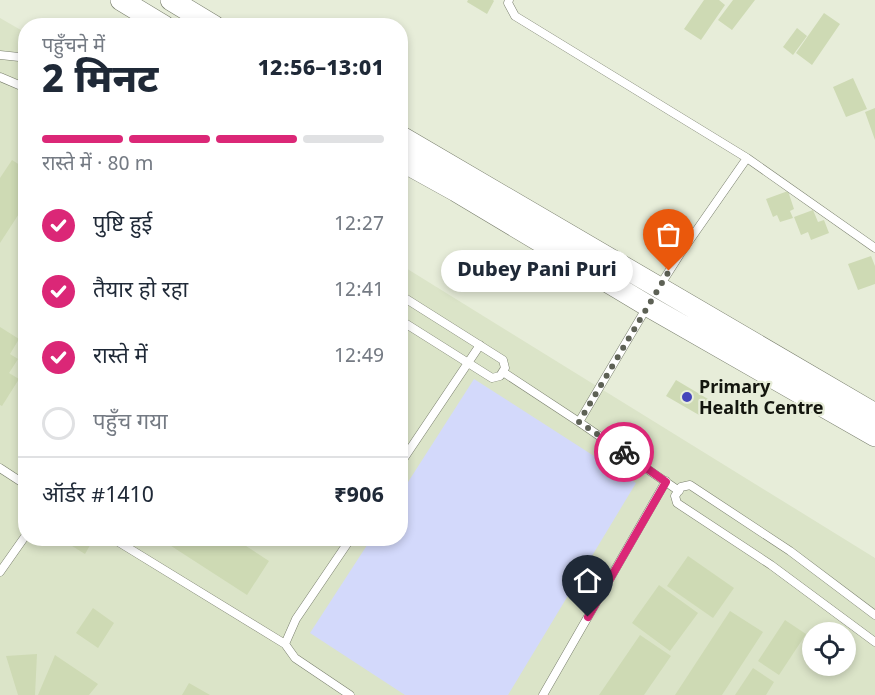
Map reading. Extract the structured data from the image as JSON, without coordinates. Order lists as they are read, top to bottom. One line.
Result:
{"places":["Dubey Pani Puri","Primary Health Centre"],"page":{"heading":["2 मिनट","पहुँचने में","12:56–13:01"],"panel":["ऑर्डर #1410","₹906"],"bar":"रास्ते में · 80 m","list":[["पुष्टि हुई","12:27"],["तैयार हो रहा","12:41"],["रास्ते में","12:49"],"पहुँच गया"],"bubble":"Dubey Pani Puri"}}
